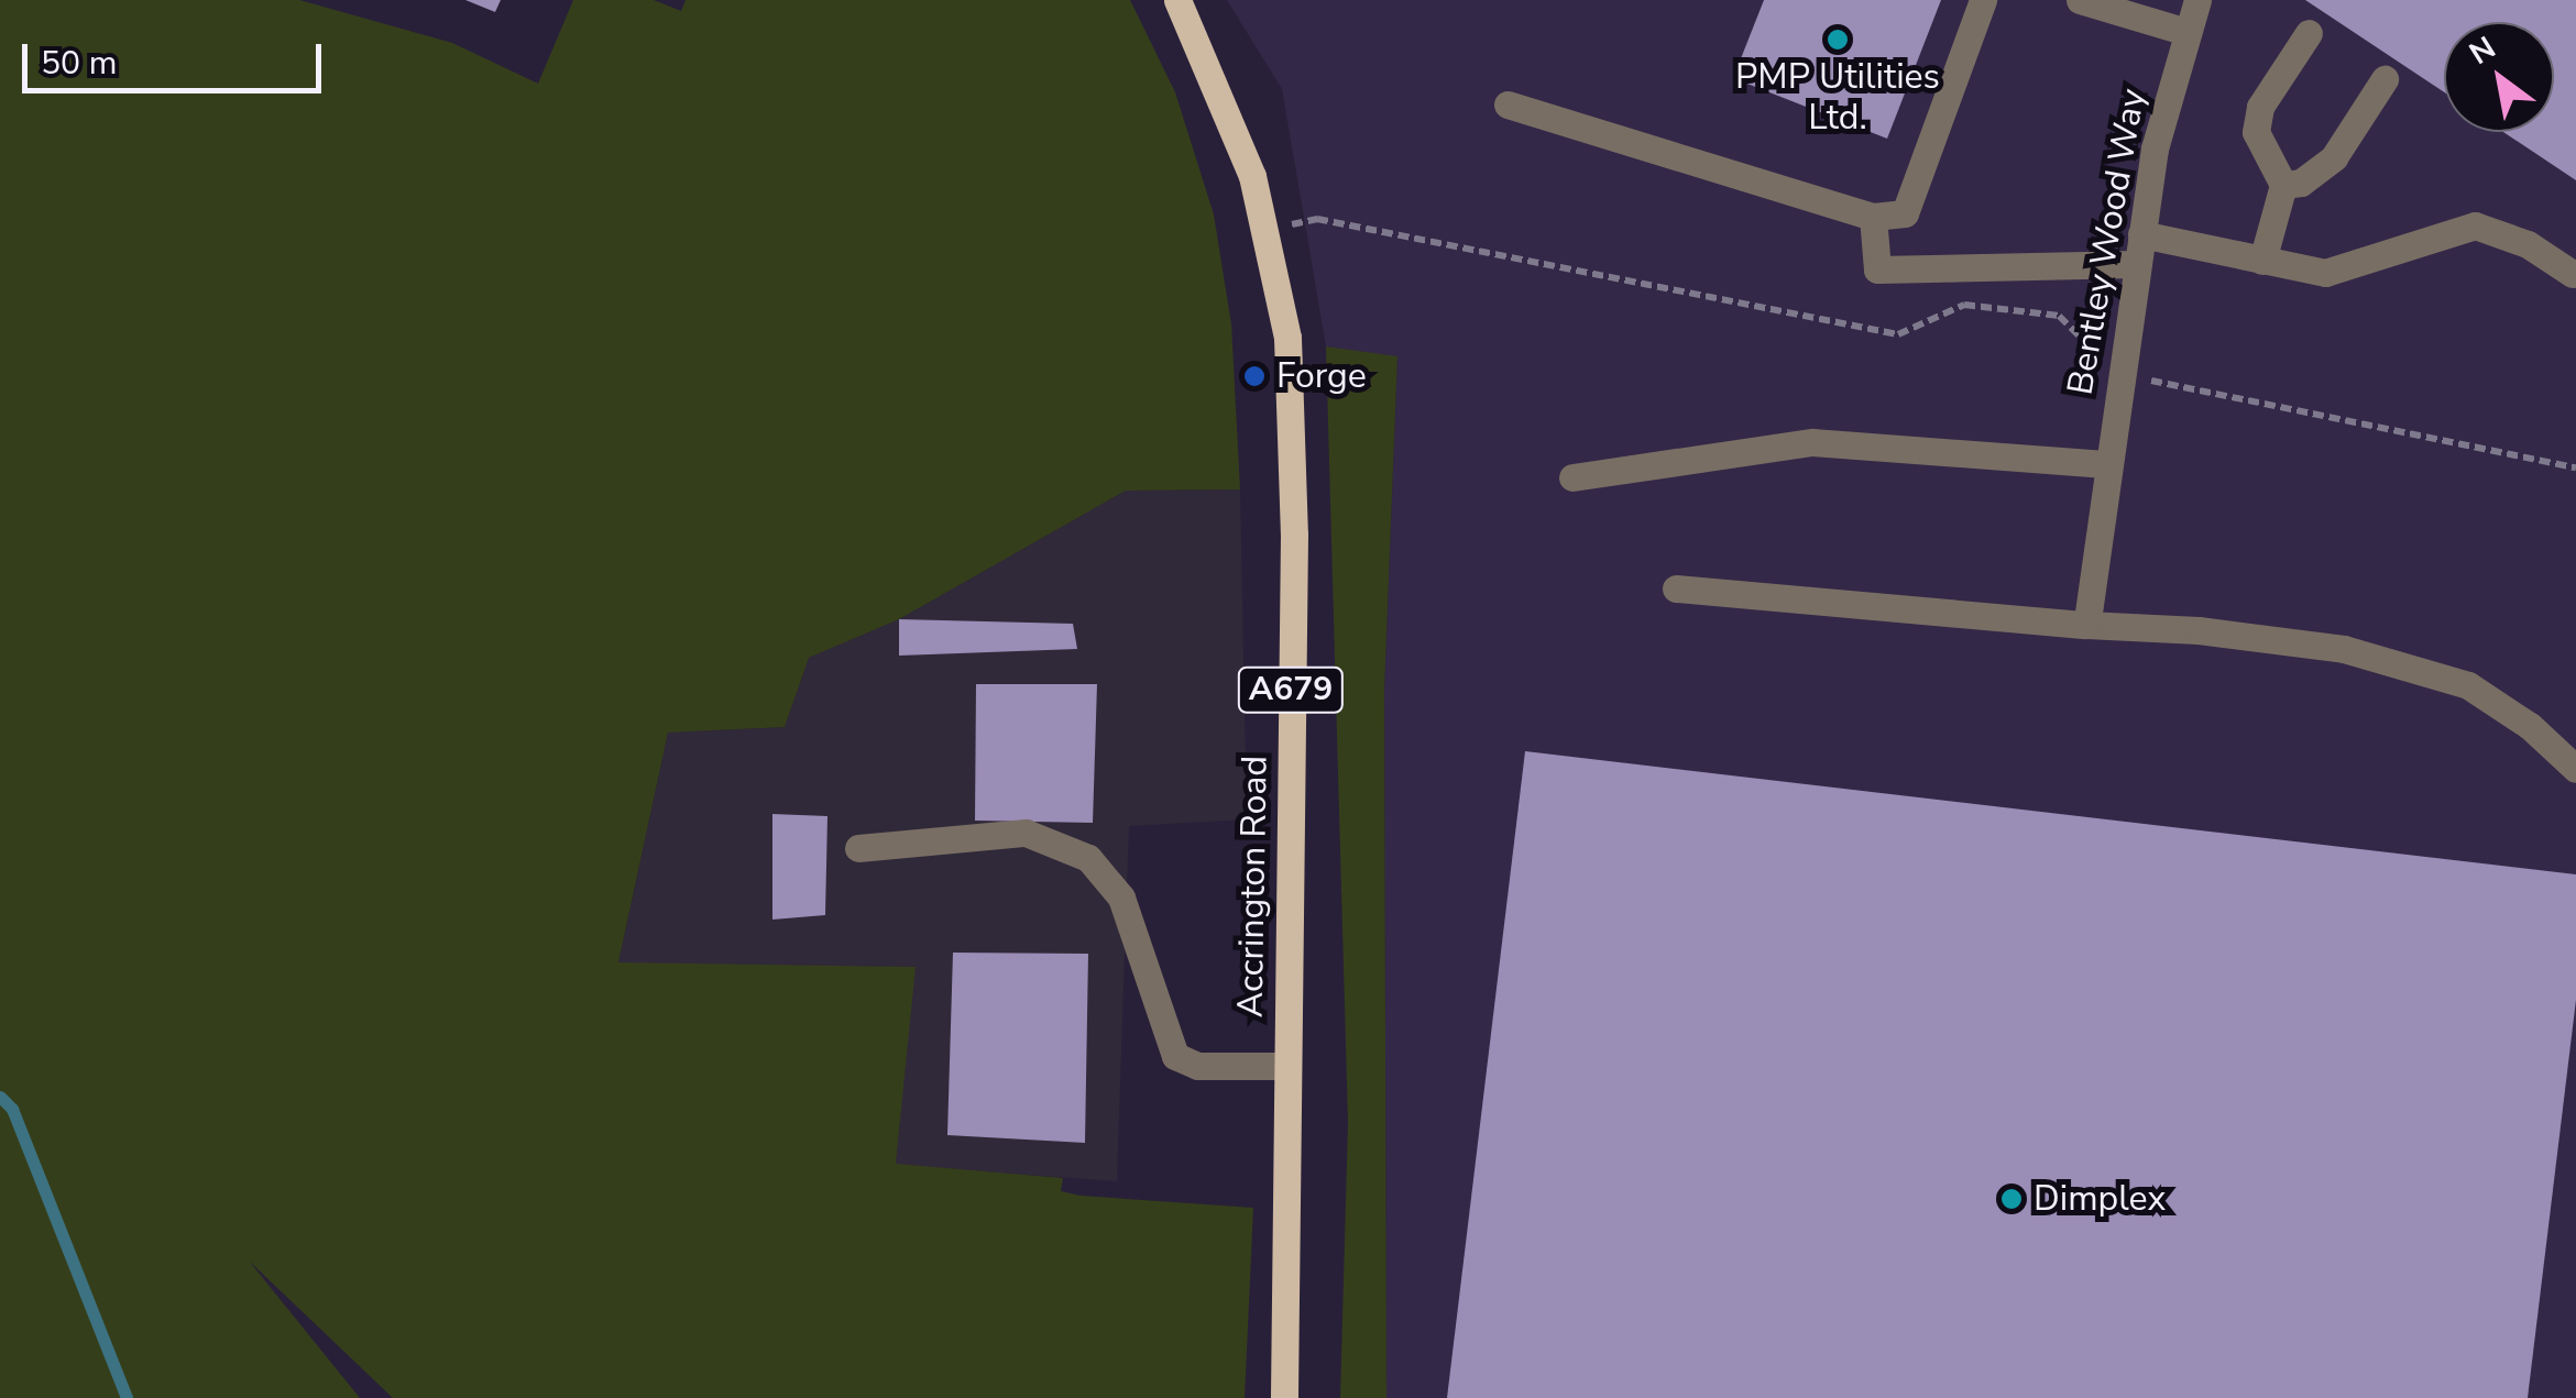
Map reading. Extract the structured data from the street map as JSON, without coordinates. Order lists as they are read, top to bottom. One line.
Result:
{"streets":{"main road":["A679","Accrington Road"],"street":["Bentley Wood Way"]},"places":["PMP Utilities Ltd.","Forge","Dimplex"],"scale_bar":"50 m","north":"top left"}
